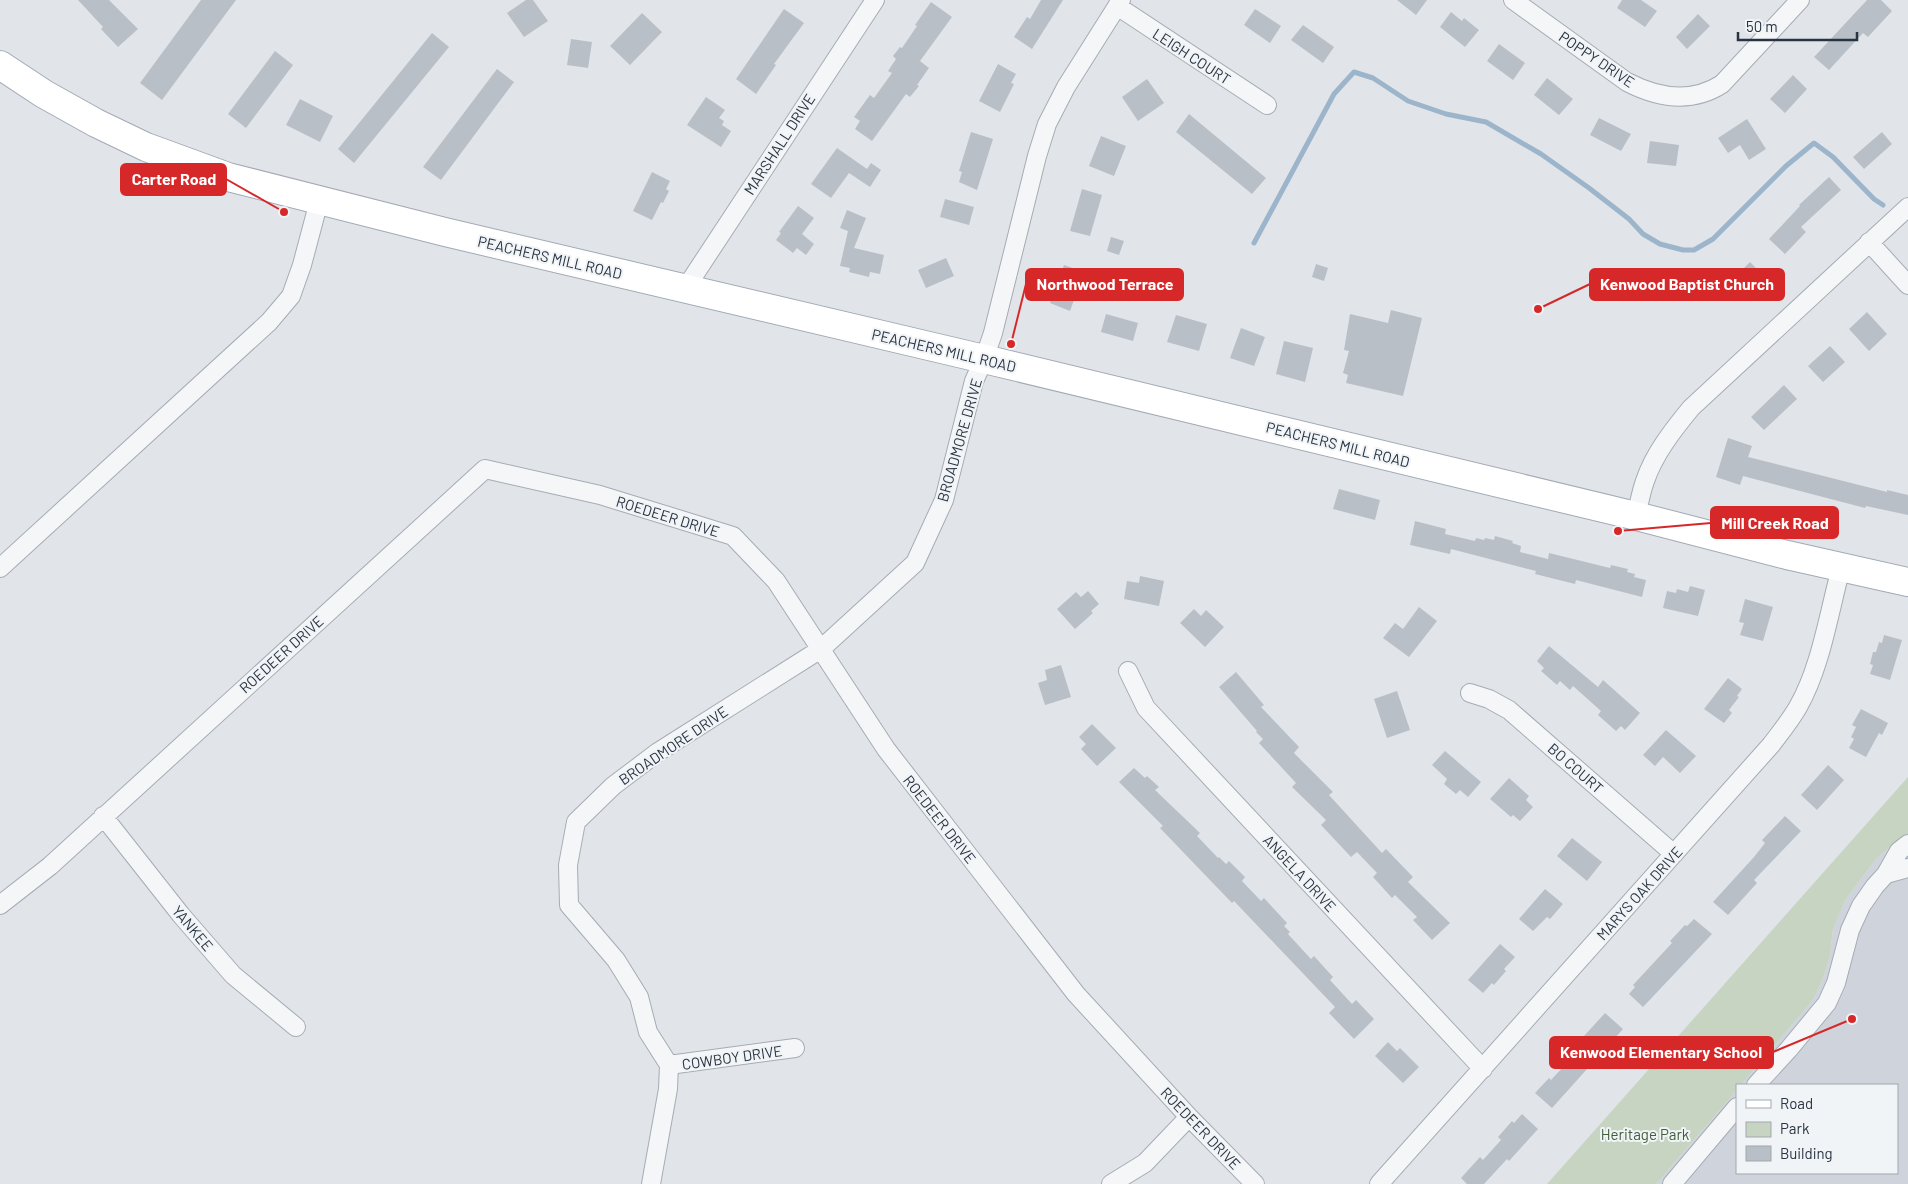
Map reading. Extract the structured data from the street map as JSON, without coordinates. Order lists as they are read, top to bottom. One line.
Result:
{"streets":{"main road":["PEACHERS MILL ROAD"],"street":["LEIGH COURT","POPPY DRIVE","MARSHALL DRIVE","BROADMORE DRIVE","ROEDEER DRIVE","BO COURT","ANGELA DRIVE","MARYS OAK DRIVE","YANKEE","COWBOY DRIVE"]},"crossings":[["LEIGH COURT","BROADMORE DRIVE"],["MARSHALL DRIVE","PEACHERS MILL ROAD"],["PEACHERS MILL ROAD","BROADMORE DRIVE"],["PEACHERS MILL ROAD","MARYS OAK DRIVE"],["BROADMORE DRIVE","ROEDEER DRIVE"],["BROADMORE DRIVE","COWBOY DRIVE"],["ROEDEER DRIVE","YANKEE"],["BO COURT","MARYS OAK DRIVE"],["ANGELA DRIVE","MARYS OAK DRIVE"]],"parks":["Heritage Park"],"places":["Carter Road","Kenwood Baptist Church","Northwood Terrace","Mill Creek Road","Kenwood Elementary School"],"legend":["Road","Park","Building"],"scale_bar":"50 m"}
